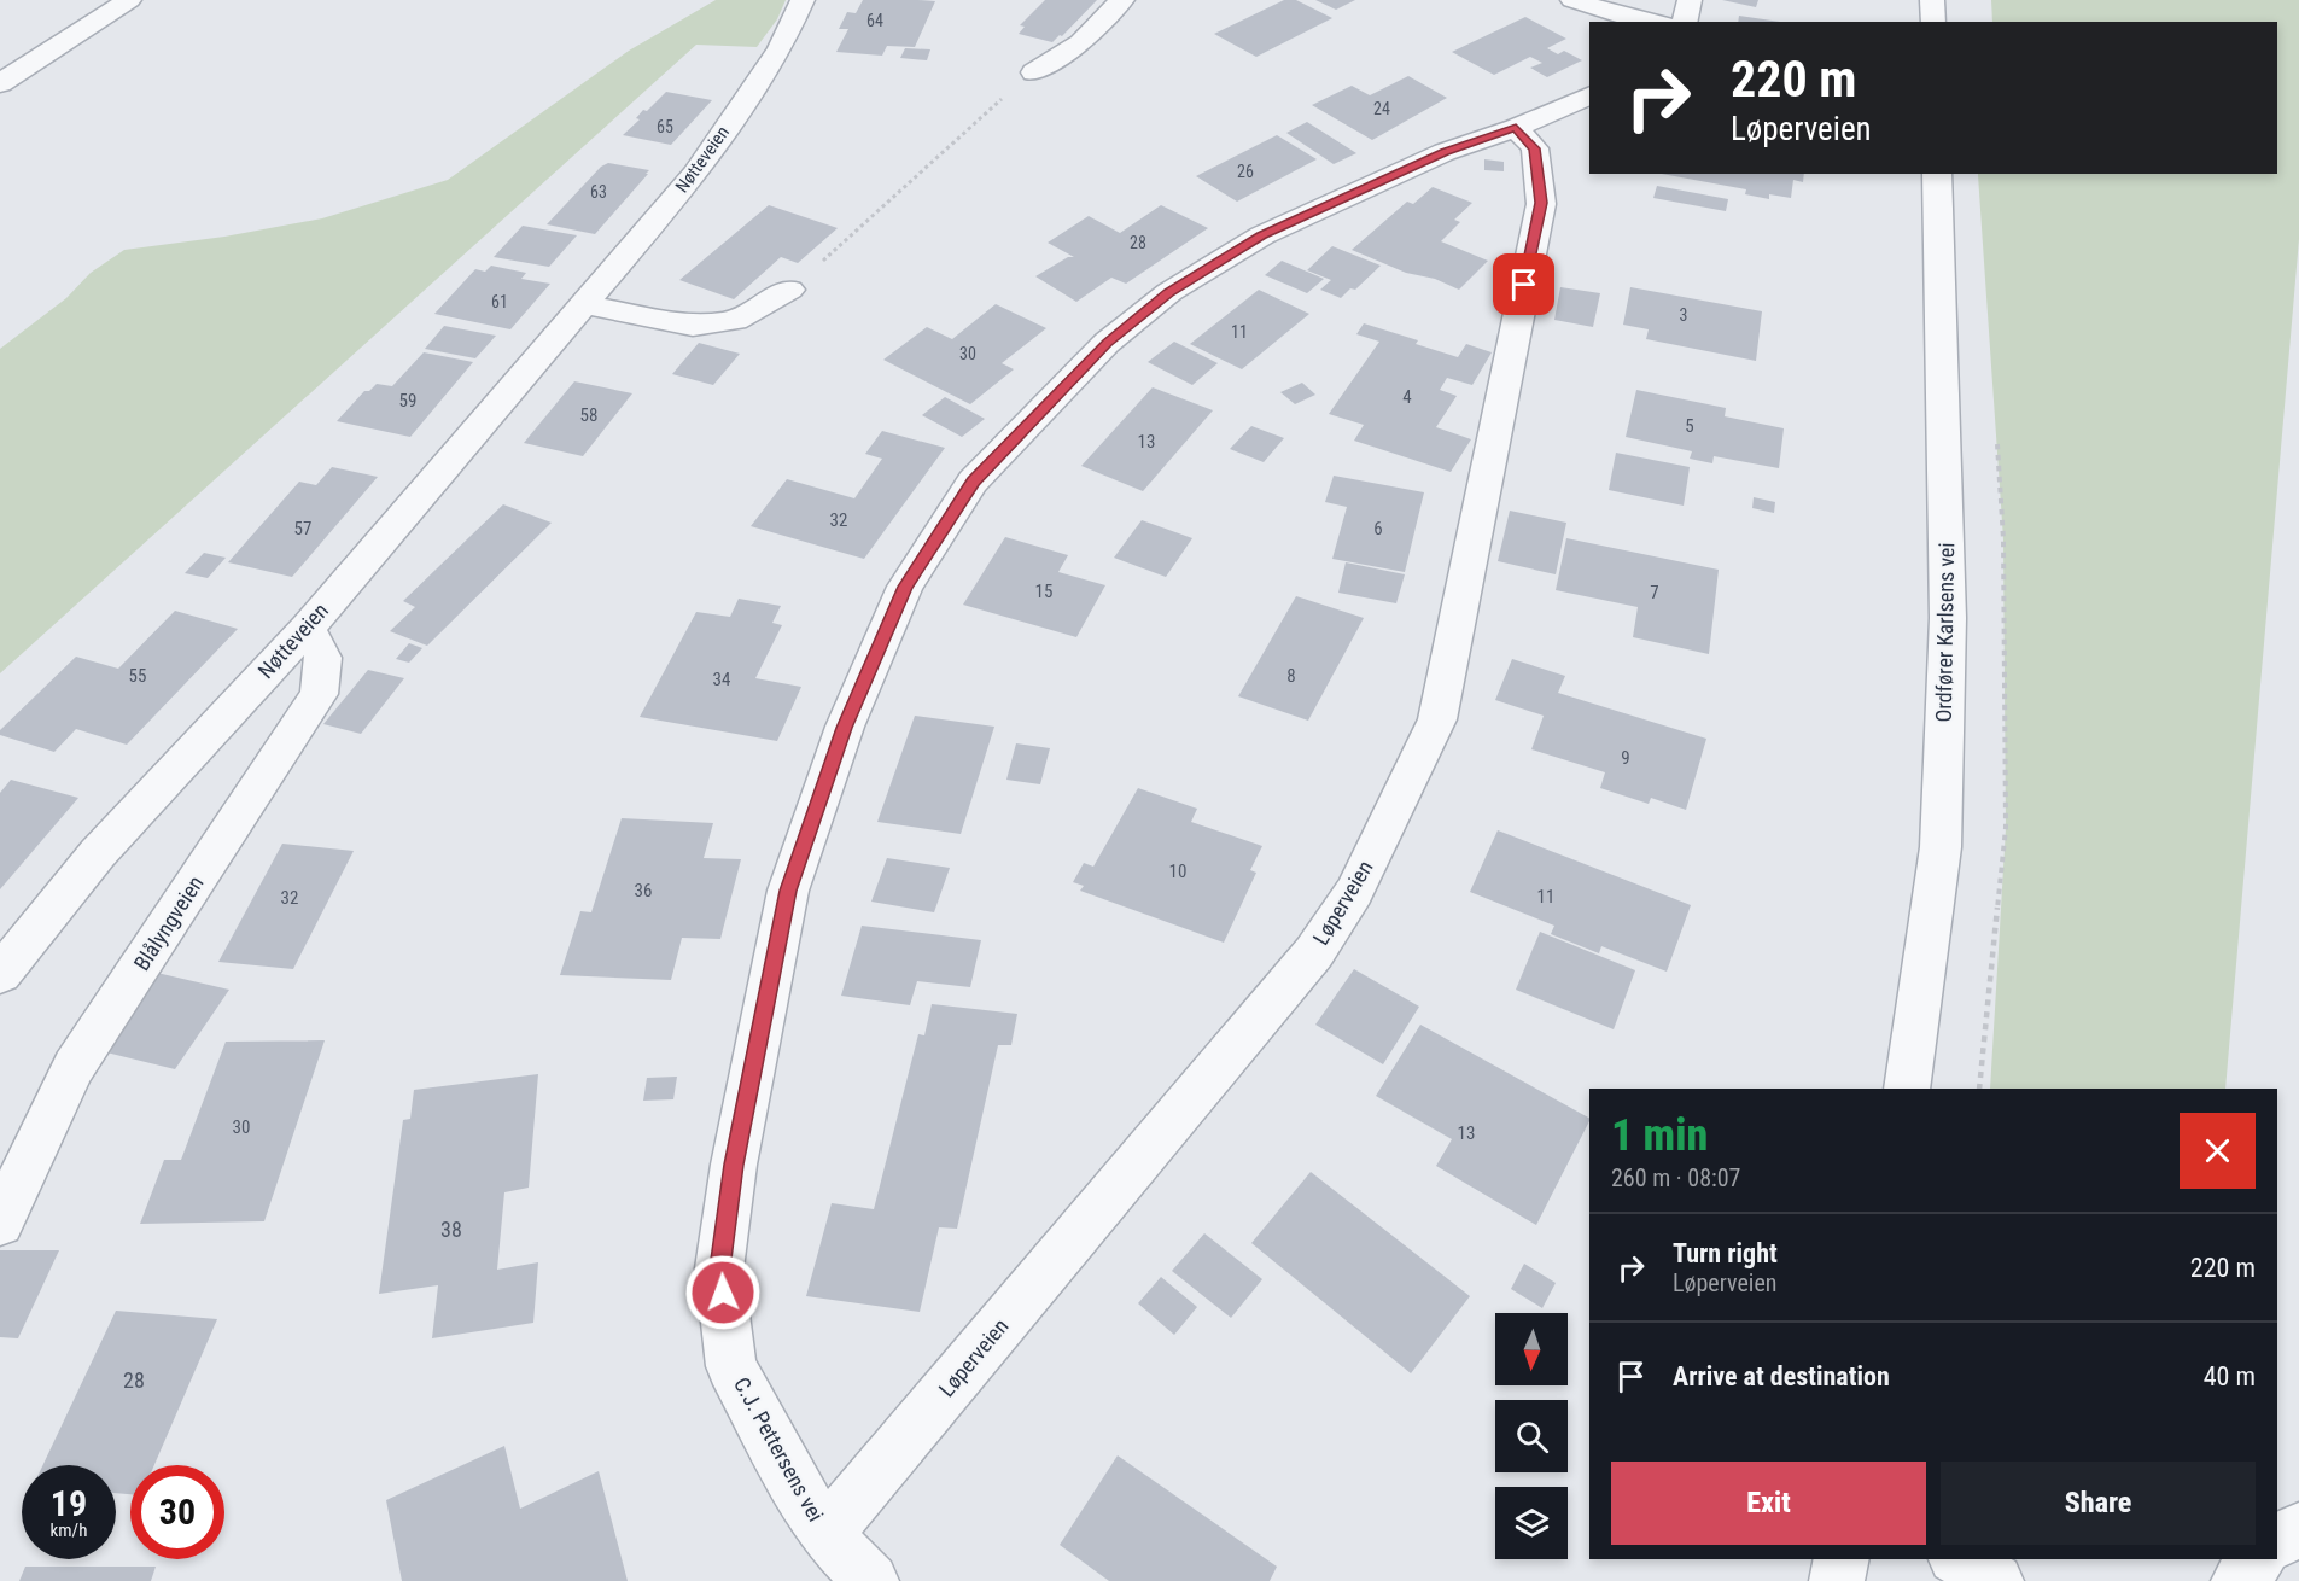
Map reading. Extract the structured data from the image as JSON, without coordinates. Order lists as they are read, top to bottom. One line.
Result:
{"streets":{"street":["Nøtteveien","Ordfører Karlsens vei","Løperveien","Blålyngveien","C.J. Pettersens vei"]},"crossings":[["Nøtteveien","Blålyngveien"],["Løperveien","C.J. Pettersens vei"]],"house_numbers":["64","24","65","26","63","28","61","3","11","30","4","59","58","5","13","32","57","6","15","7","55","8","34","9","10","36","11","32","30","13","38","28"],"north":"bottom","page":{"turn":["220 m","Løperveien"],"heading":["1 min","260 m · 08:07"],"list":[{"name":"Turn right","note":"Løperveien","value":"220 m"},{"name":"Arrive at destination","value":"40 m"}],"buttons":["Exit","Share"],"speed":"19 km/h","limit":"30"}}
